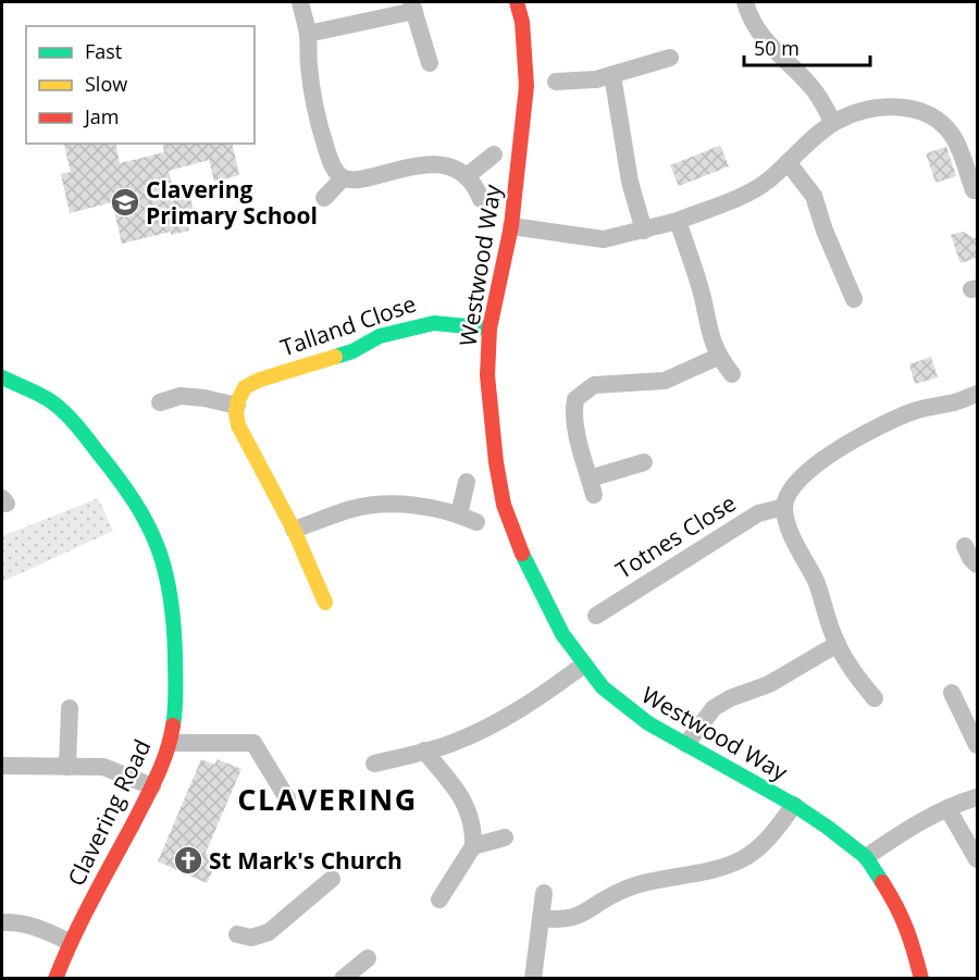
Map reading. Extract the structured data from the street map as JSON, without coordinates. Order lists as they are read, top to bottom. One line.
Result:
{"streets":{"street":["Westwood Way","Talland Close","Totnes Close","Clavering Road"]},"crossings":[["Westwood Way","Talland Close"]],"districts":["CLAVERING"],"places":{"school or university":["Clavering Primary School"],"church":["St Mark's Church"]},"legend":["Fast","Slow","Jam"],"scale_bar":"50 m"}
